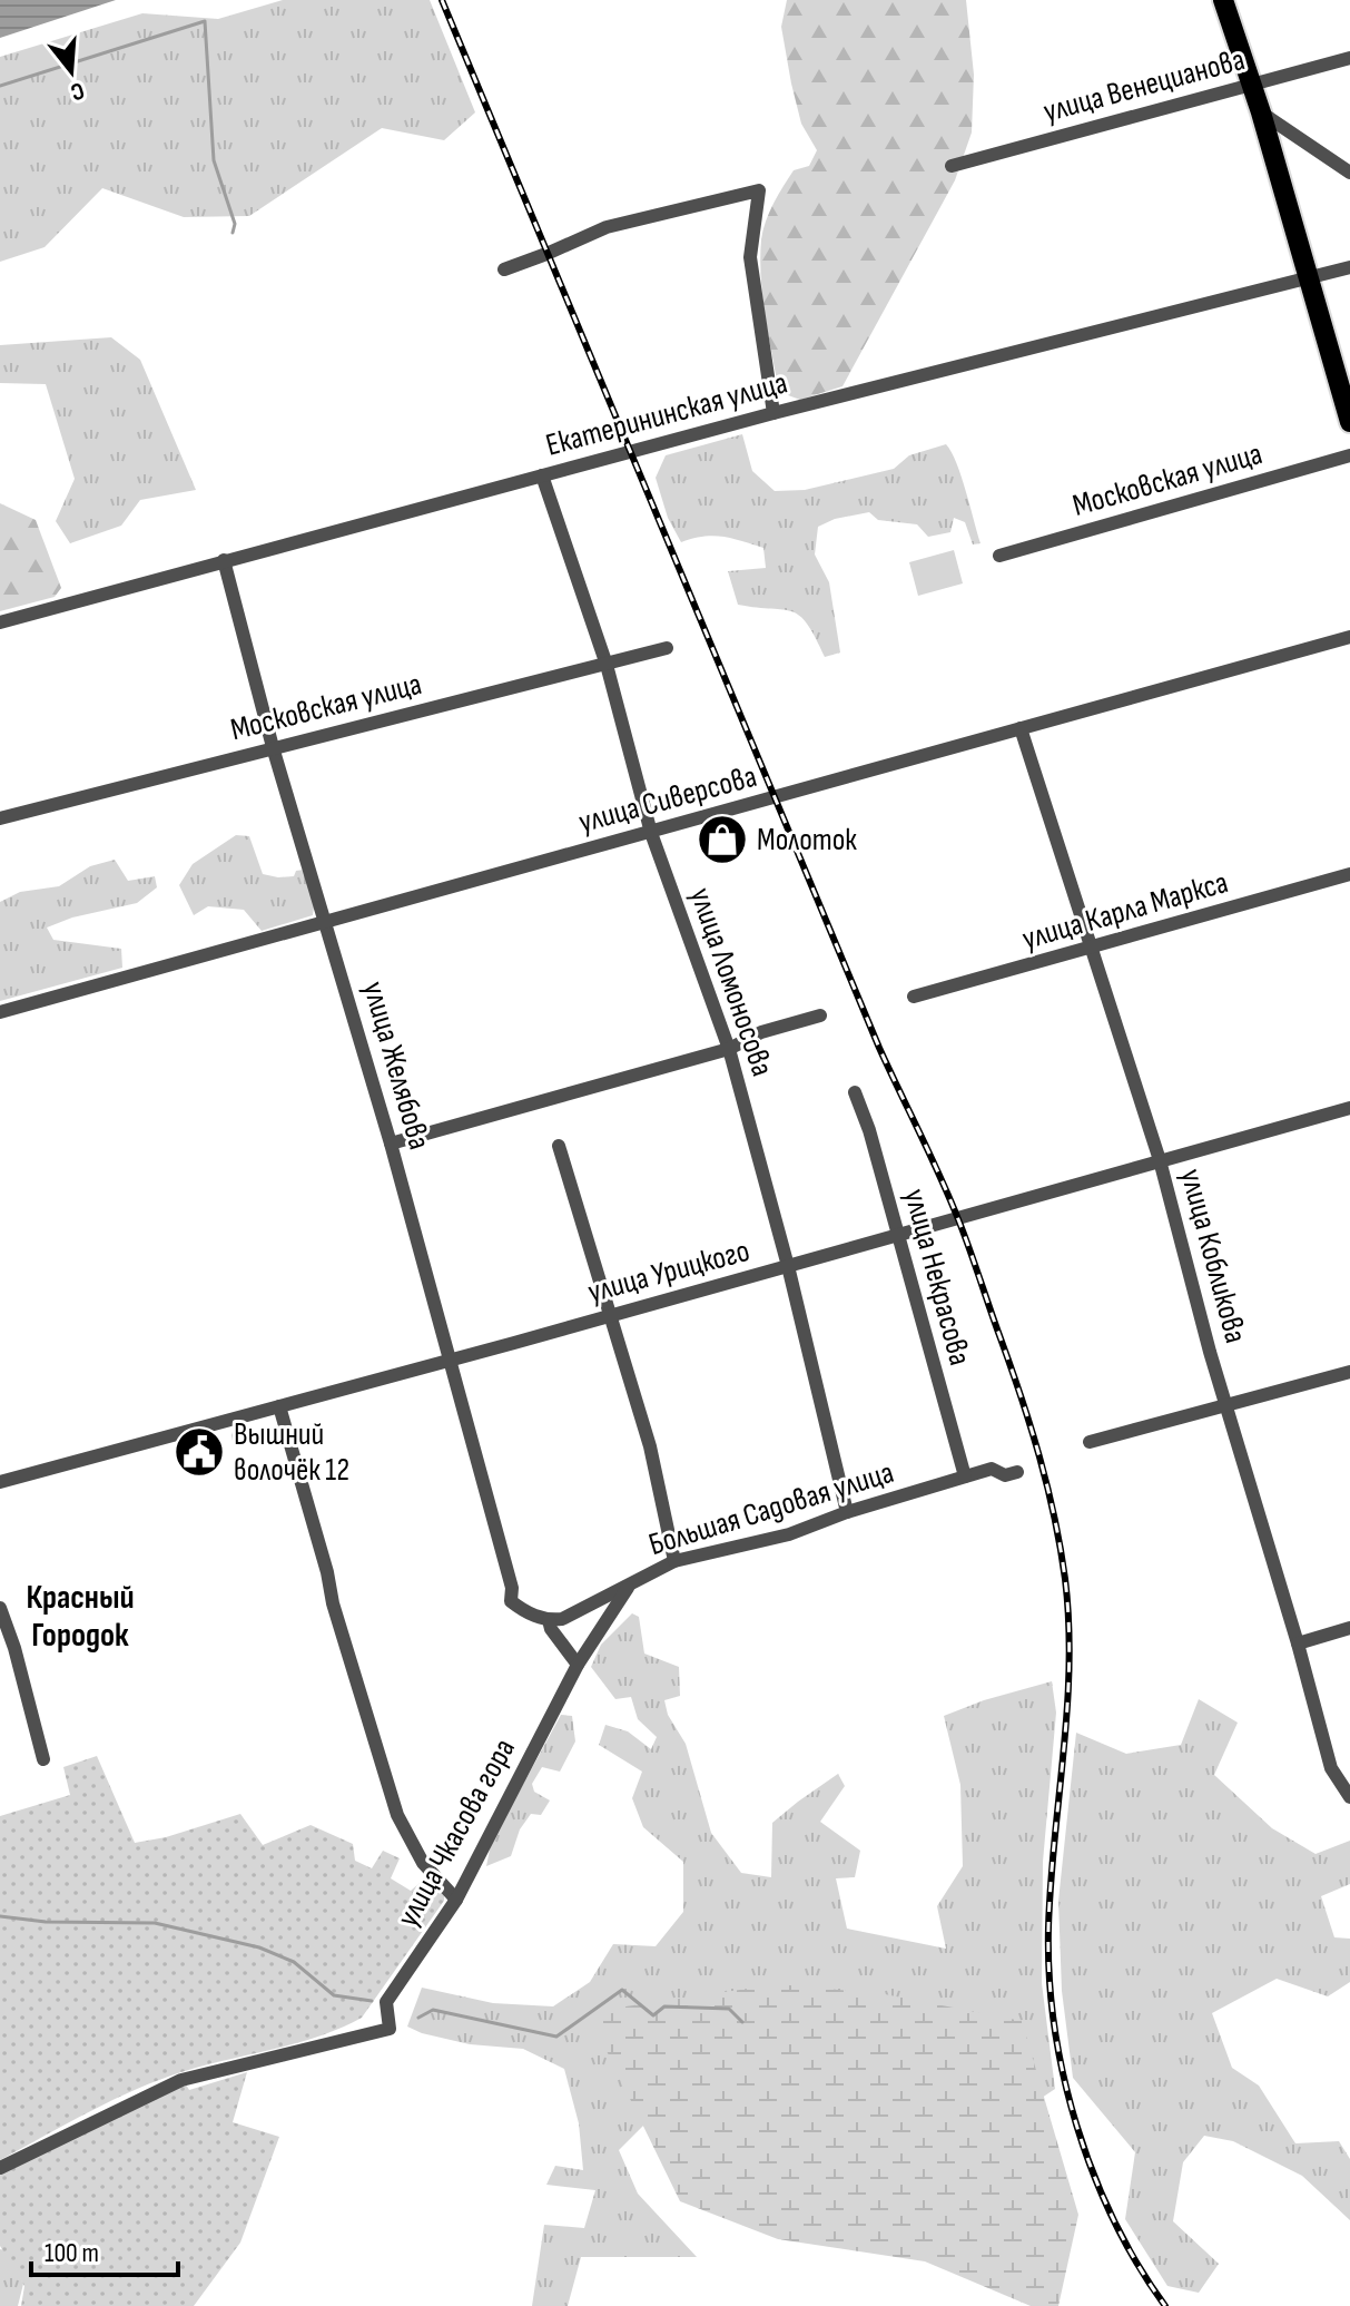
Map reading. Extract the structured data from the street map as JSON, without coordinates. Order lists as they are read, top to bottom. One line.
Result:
{"streets":{"street":["улица Венецианова","Екатерининская улица","Московская улица","улица Сиверсова","улица Карла Маркса","улица Ломоносова","улица Желябова","улица Кобликова","улица Урицкого","улица Некрасова","Большая Садовая улица","улица Чкасова гора"]},"crossings":[["Екатерининская улица","улица Ломоносова"],["Екатерининская улица","улица Желябова"],["Московская улица","улица Ломоносова"],["Московская улица","улица Желябова"],["улица Сиверсова","улица Ломоносова"],["улица Сиверсова","улица Желябова"],["улица Сиверсова","улица Кобликова"],["улица Карла Маркса","улица Кобликова"],["улица Ломоносова","улица Урицкого"],["улица Ломоносова","Большая Садовая улица"],["улица Желябова","улица Урицкого"],["улица Желябова","Большая Садовая улица"],["улица Кобликова","улица Урицкого"],["улица Урицкого","улица Некрасова"],["улица Некрасова","Большая Садовая улица"],["Большая Садовая улица","улица Чкасова гора"]],"districts":["Красный Городок"],"places":{"shop":["Молоток"],"public building":["Вышний волочёк 12"]},"scale_bar":"100 m","north":"bottom"}
